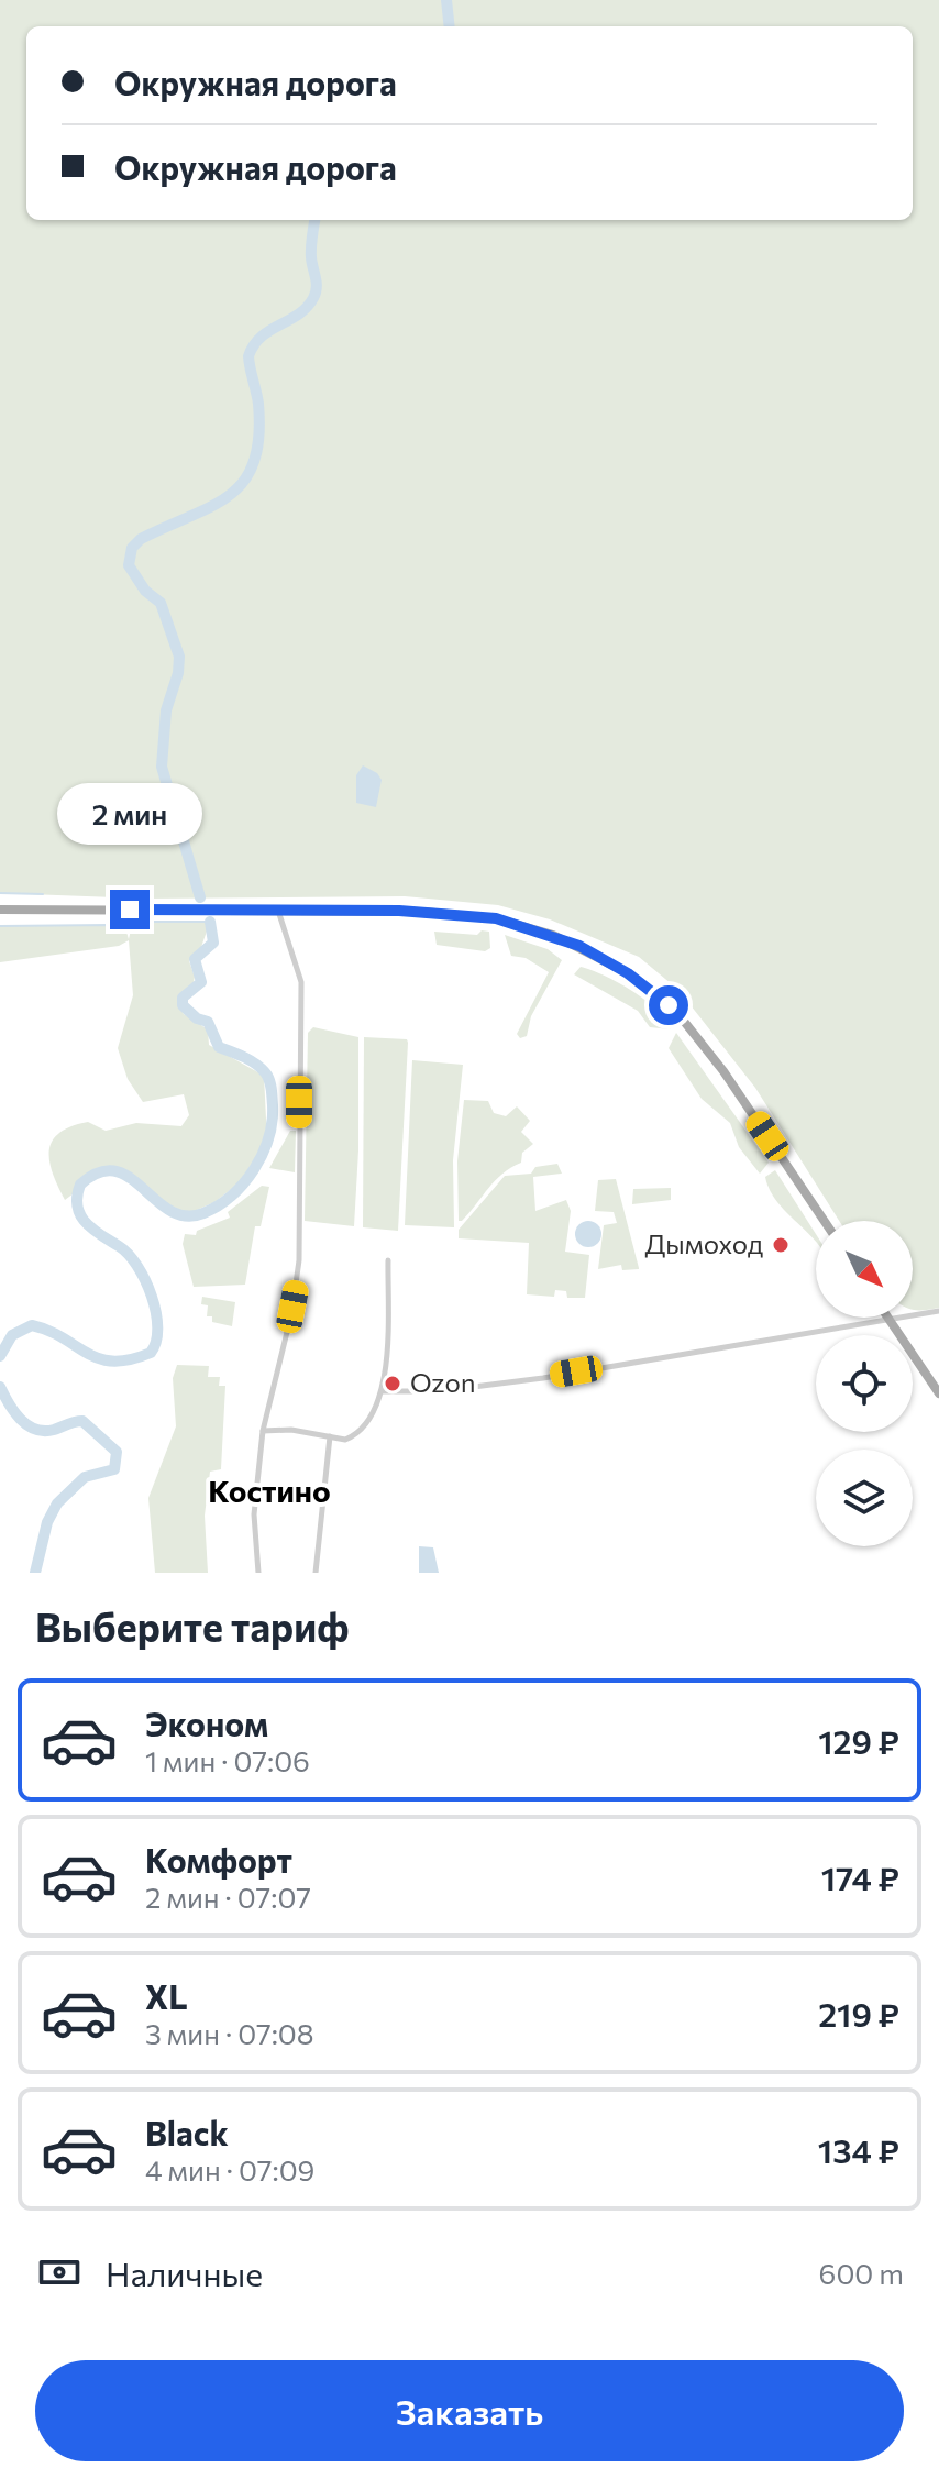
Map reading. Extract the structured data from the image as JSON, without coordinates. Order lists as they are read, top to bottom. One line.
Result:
{"districts":["Костино"],"places":["Дымоход","Ozon"],"north":"bottom right","page":{"banner":["Окружная дорога","Окружная дорога"],"bubble":"2 мин","heading":"Выберите тариф","list":[{"name":"Эконом","note":"1 мин · 07:06","value":"129 ₽"},{"name":"Комфорт","note":"2 мин · 07:07","value":"174 ₽"},{"name":"XL","note":"3 мин · 07:08","value":"219 ₽"},{"name":"Black","note":"4 мин · 07:09","value":"134 ₽"}],"pay":["Наличные","600 m"],"buttons":"Заказать"}}
